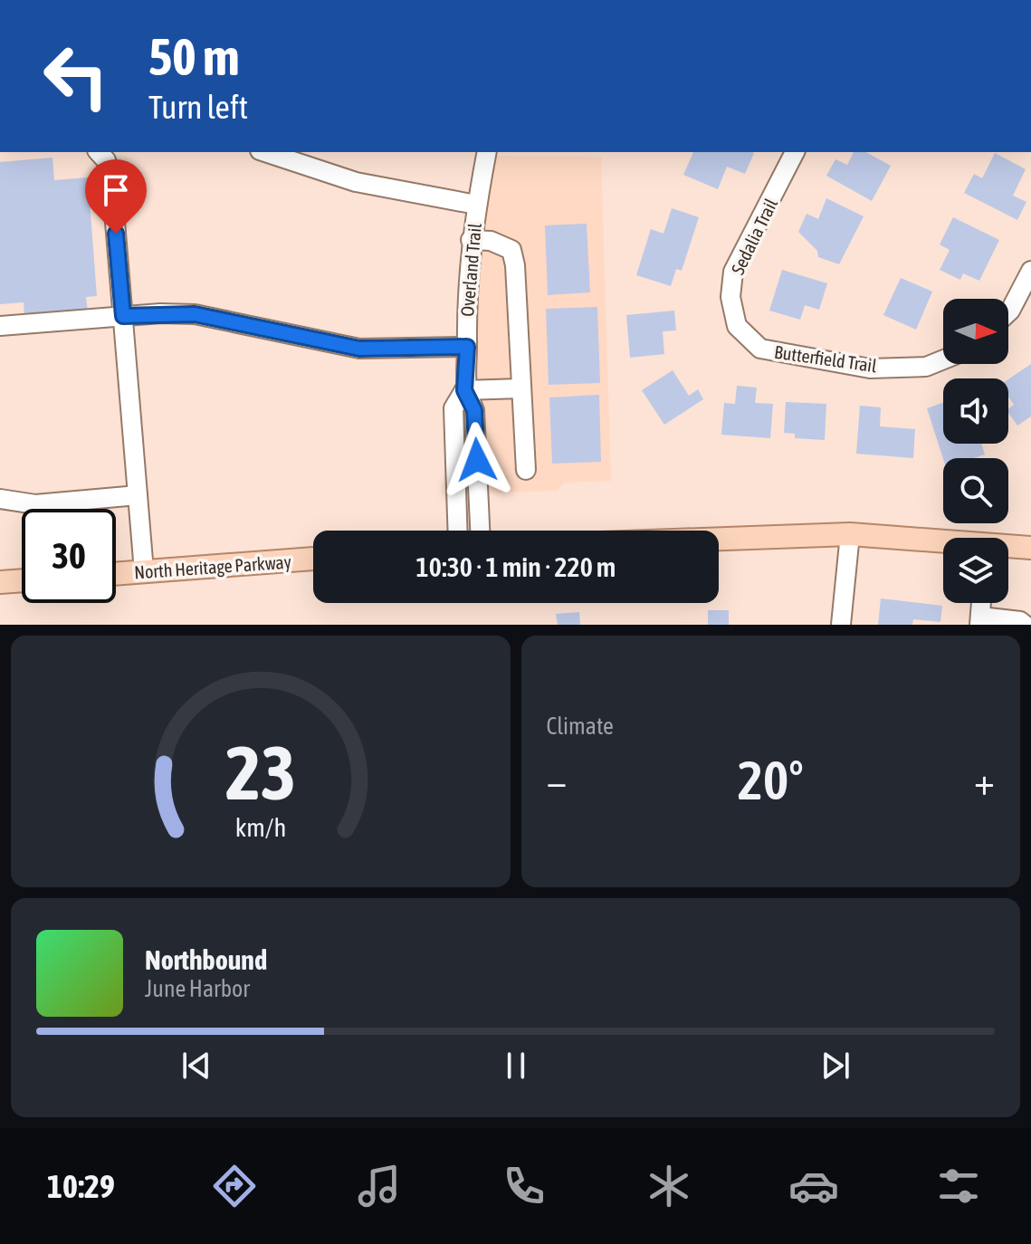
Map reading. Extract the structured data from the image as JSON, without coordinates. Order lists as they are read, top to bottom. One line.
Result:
{"streets":{"main road":["North Heritage Parkway"],"street":["Sedalia Trail","Overland Trail","Butterfield Trail"]},"crossings":[["Sedalia Trail","Butterfield Trail"]],"north":"right","page":{"turn":["50 m","Turn left"],"limit":"30","trip":"10:30 · 1 min · 220 m","tile":"Climate","heat":["−","20°","+"],"song":["Northbound","June Harbor"],"tabs":"10:29","gauge":["23","km/h"]}}
